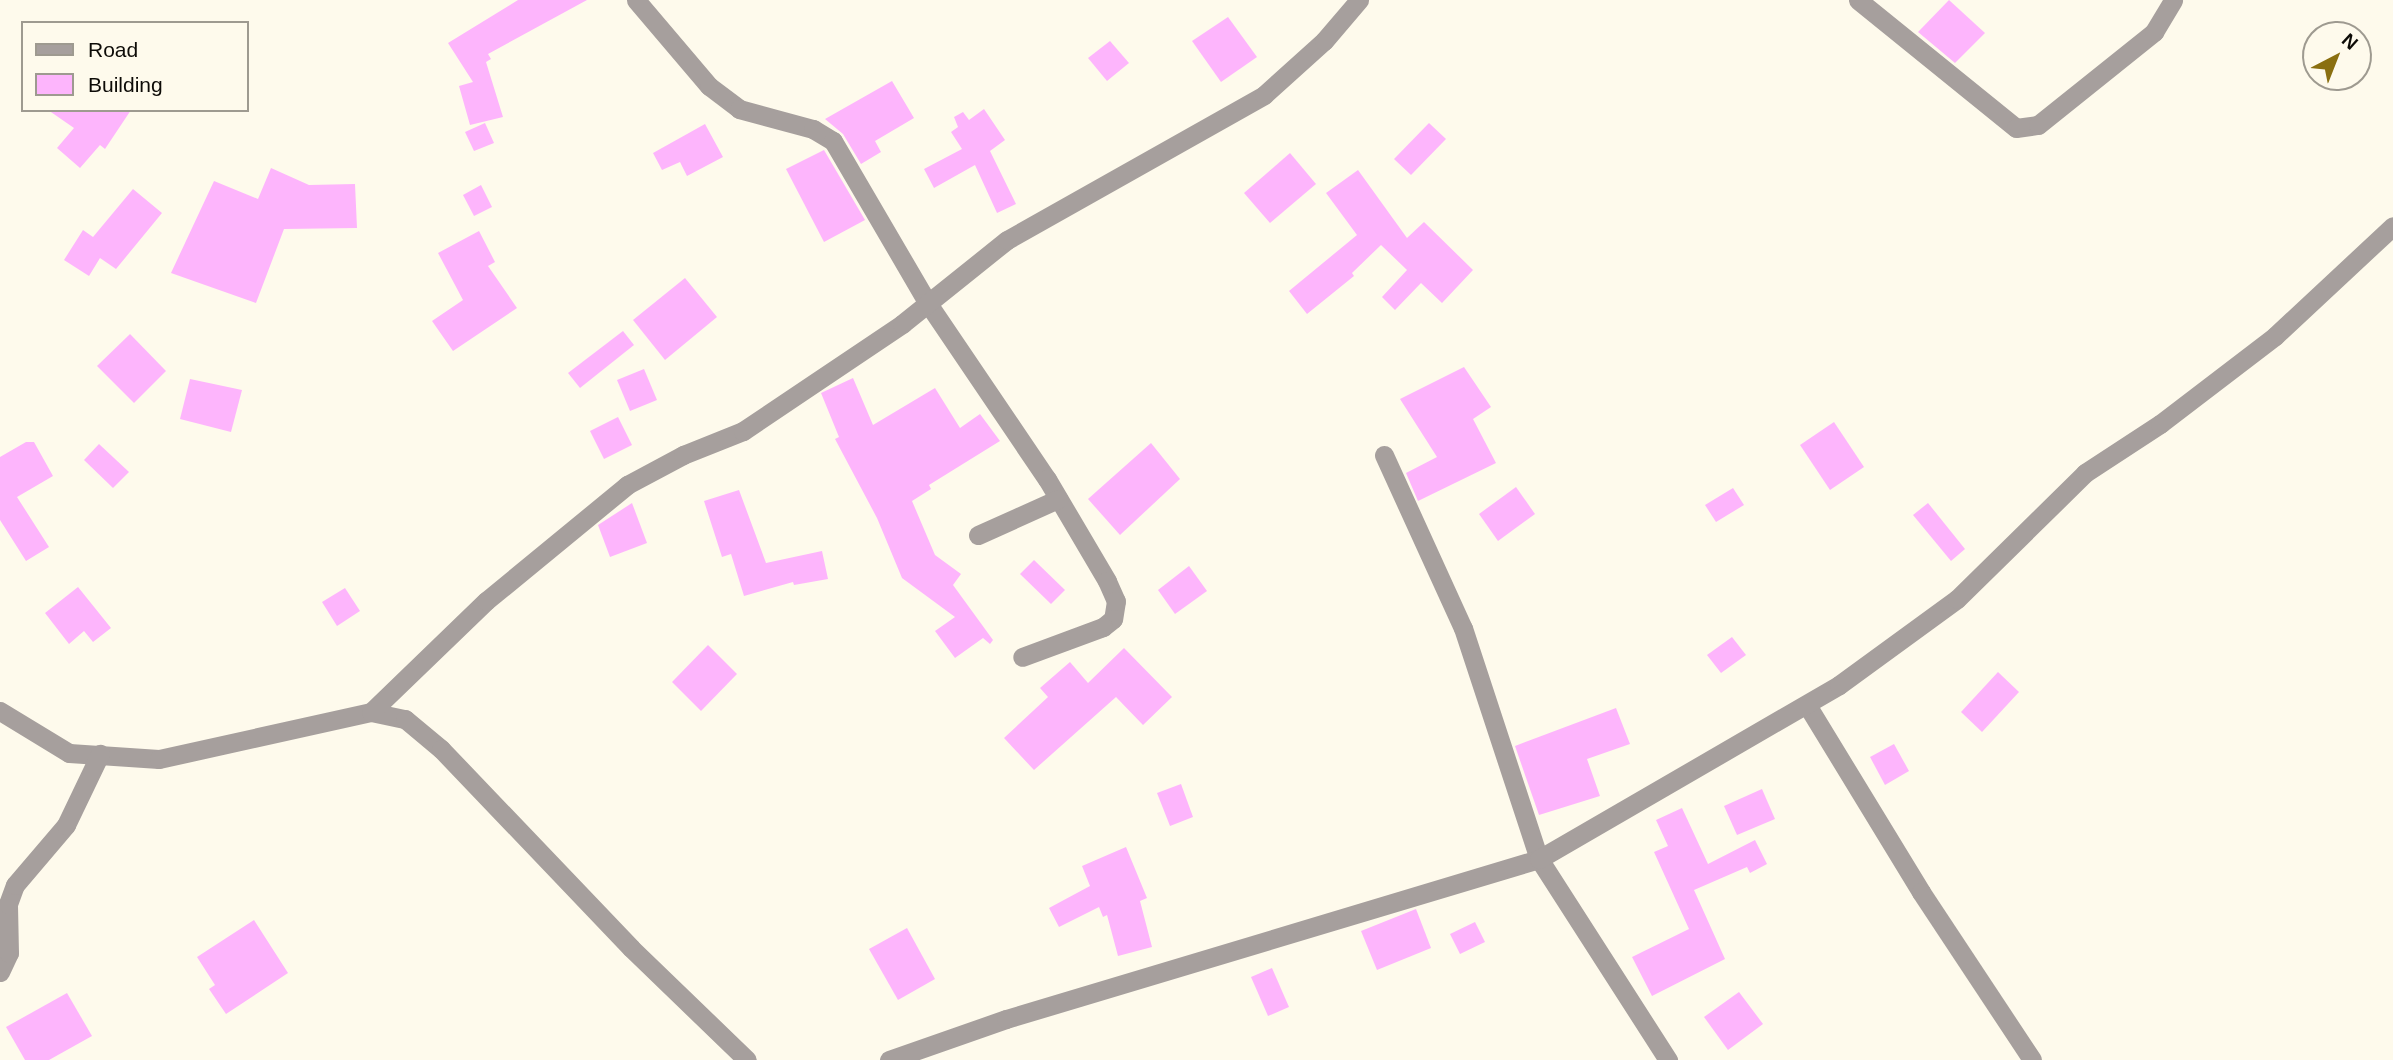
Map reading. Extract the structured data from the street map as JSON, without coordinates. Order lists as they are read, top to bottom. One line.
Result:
{"legend":["Road","Building"],"north":"top right"}
